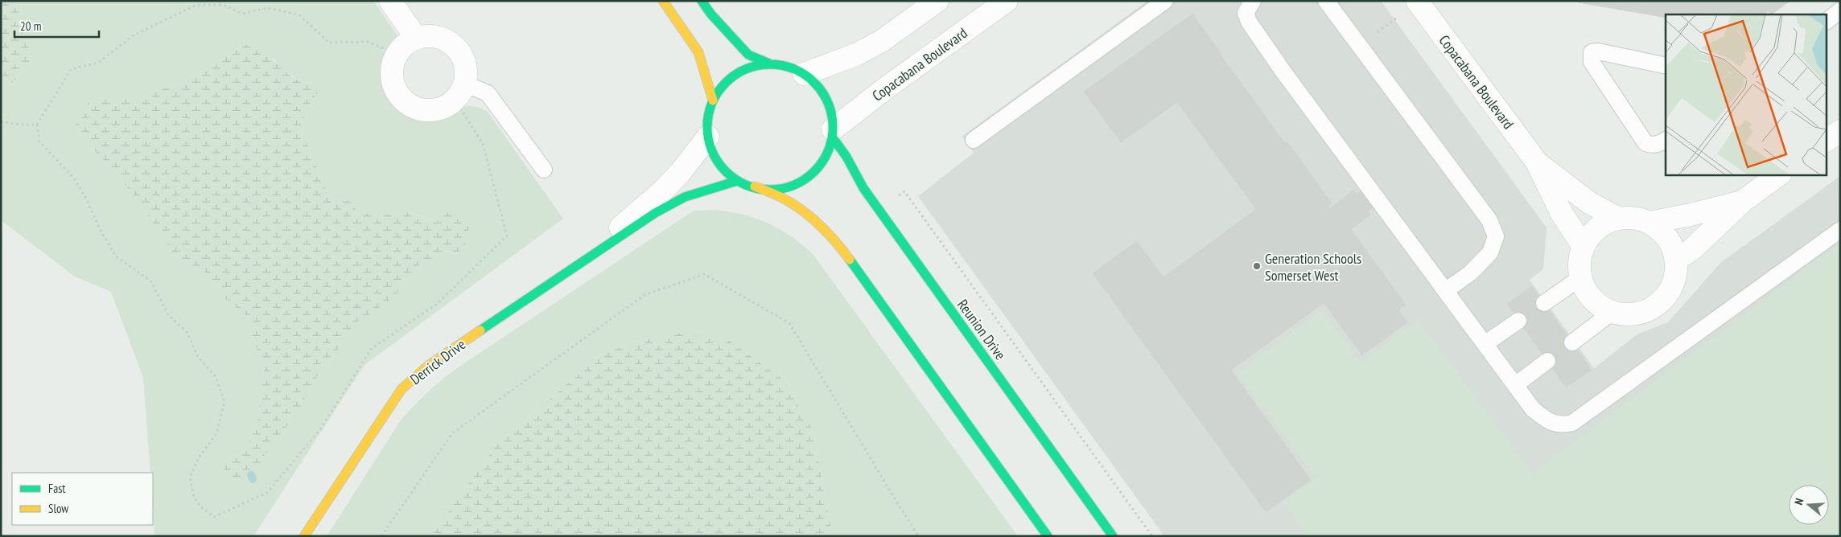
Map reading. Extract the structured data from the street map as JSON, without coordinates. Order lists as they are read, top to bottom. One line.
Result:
{"streets":{"street":["Copacabana Boulevard","Reunion Drive","Derrick Drive"]},"crossings":[["Copacabana Boulevard","Reunion Drive"],["Copacabana Boulevard","Derrick Drive"],["Reunion Drive","Derrick Drive"]],"places":["Generation Schools Somerset West"],"legend":["Fast","Slow"],"scale_bar":"20 m","north":"left"}
